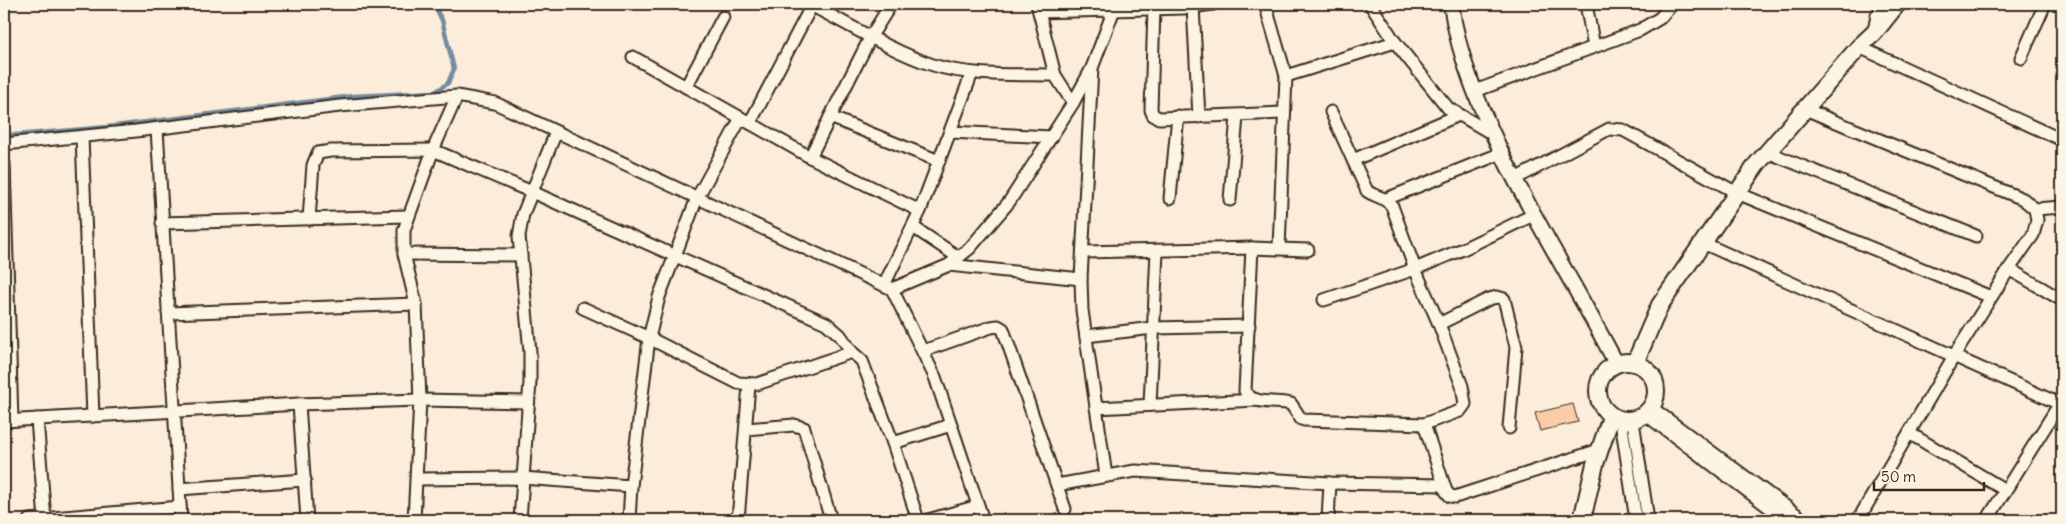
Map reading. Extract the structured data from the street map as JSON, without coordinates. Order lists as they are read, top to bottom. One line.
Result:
{"scale_bar":"50 m"}
